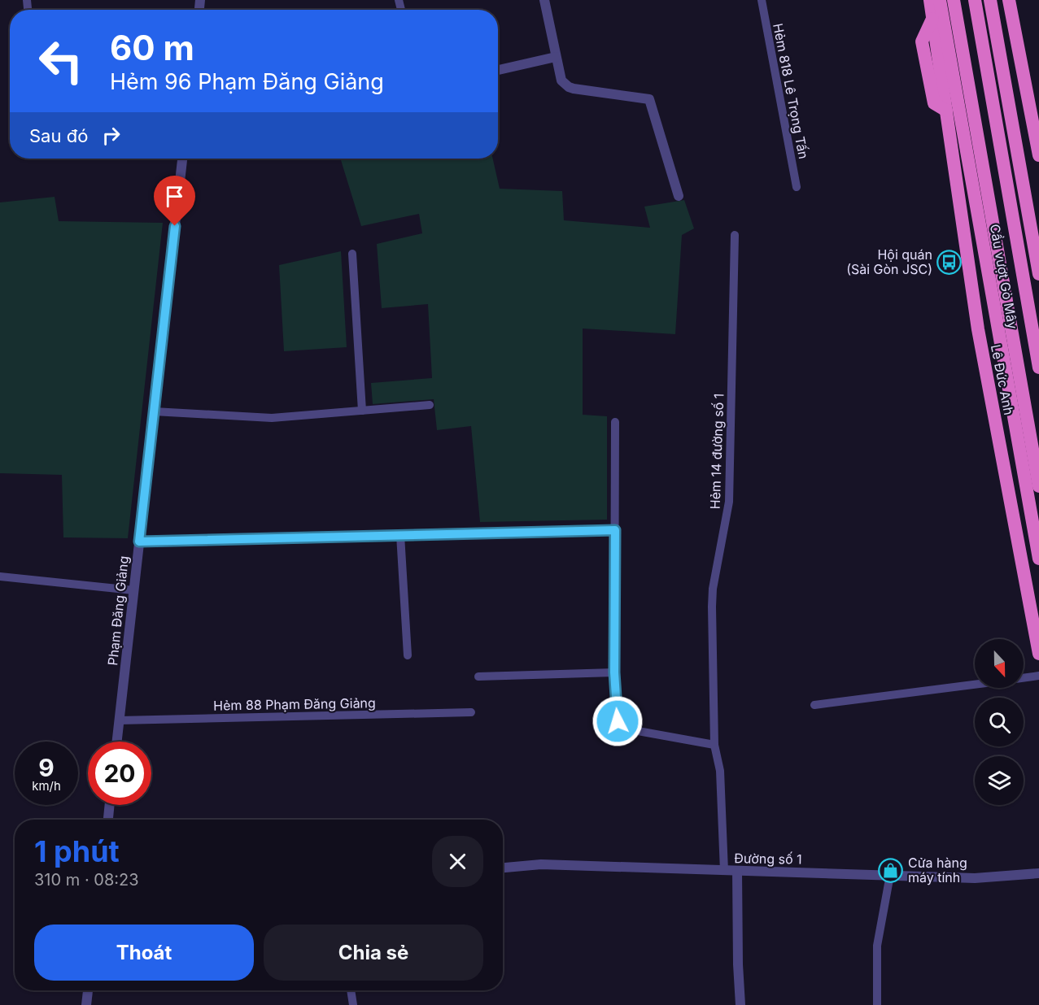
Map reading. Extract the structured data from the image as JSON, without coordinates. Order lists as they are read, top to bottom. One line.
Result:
{"streets":{"highway":["Cầu vượt Gò Mây","Lê Đức Anh"],"street":["Phạm Đăng Giảng","Đường số 1"],"lane":["Hẻm 818 Lê Trọng Tấn","Hẻm 14 đường số 1","Hẻm 88 Phạm Đăng Giảng"]},"crossings":[["Hẻm 14 đường số 1","Đường số 1"],["Phạm Đăng Giảng","Hẻm 88 Phạm Đăng Giảng"]],"places":{"bus stop":["Hội quán (Sài Gòn JSC)"],"shop":["Cửa hàng máy tính"]},"north":"bottom","page":{"turn":["60 m","Hẻm 96 Phạm Đăng Giảng"],"then":"Sau đó","speed":"9 km/h","limit":"20","heading":["1 phút","310 m · 08:23"],"buttons":["Thoát","Chia sẻ"]}}
